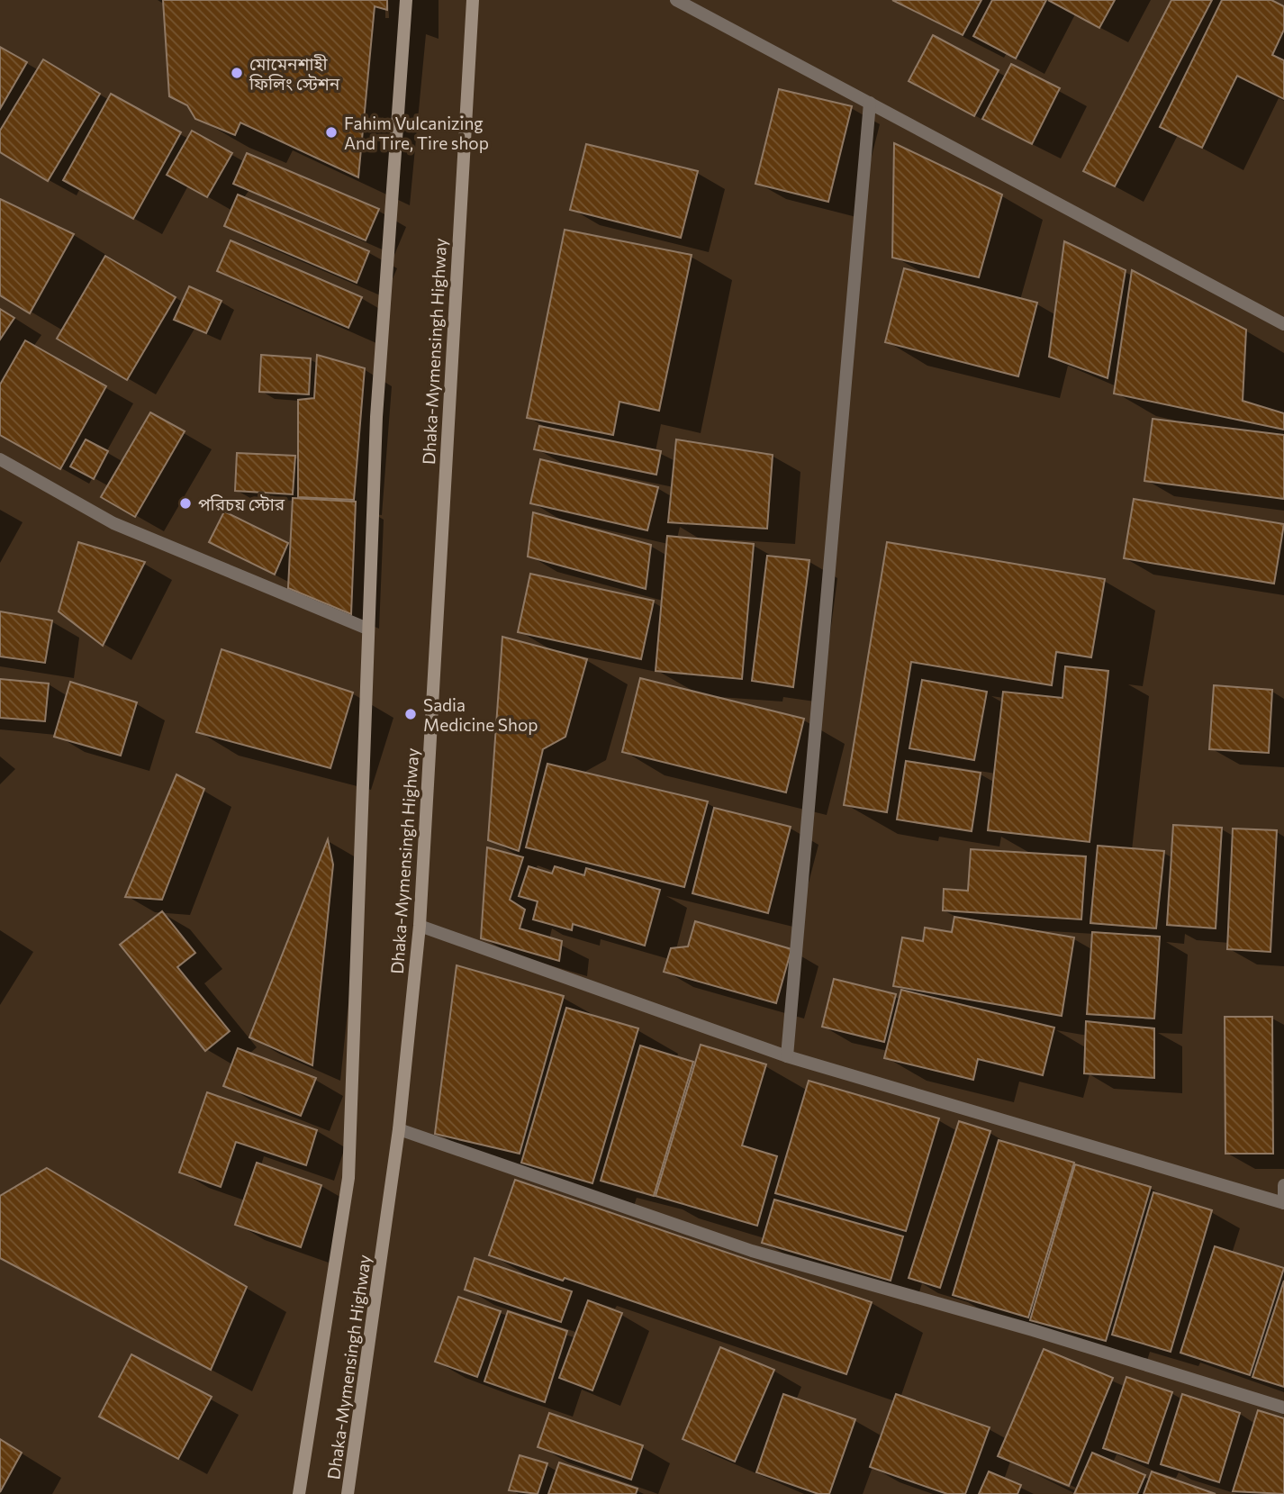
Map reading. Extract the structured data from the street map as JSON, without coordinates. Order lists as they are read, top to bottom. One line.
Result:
{"streets":{"main road":["Dhaka-Mymensingh Highway"]},"places":["মোমেনশাহী ফিলিং স্টেশন","Fahim Vulcanizing And Tire, Tire shop","পরিচয় স্টোর","Sadia Medicine Shop"]}
